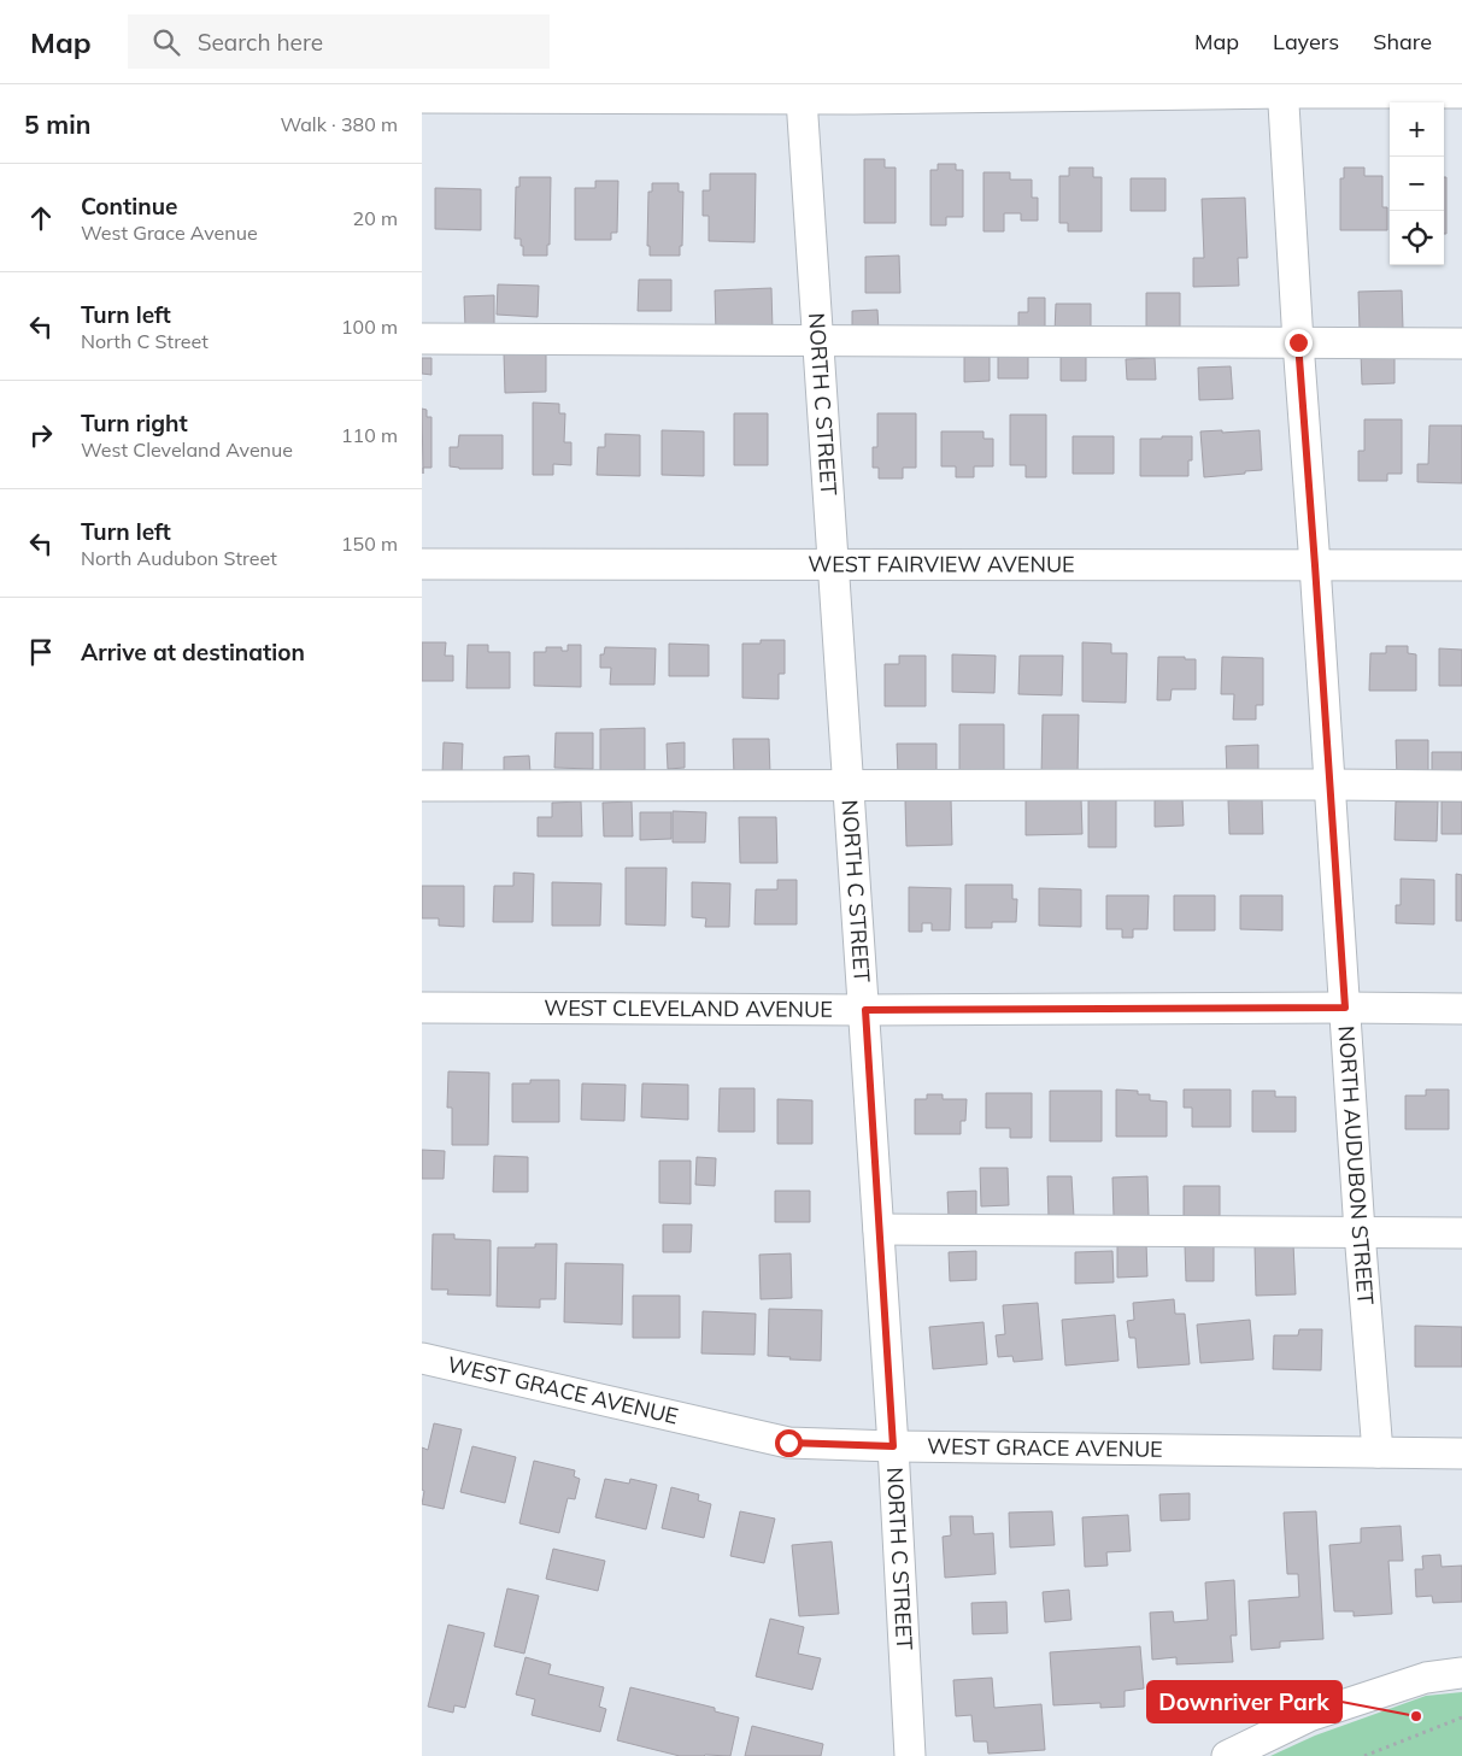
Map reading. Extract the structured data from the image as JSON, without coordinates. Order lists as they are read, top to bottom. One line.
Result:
{"streets":{"street":["NORTH C STREET","WEST FAIRVIEW AVENUE","WEST CLEVELAND AVENUE","NORTH AUDUBON STREET","WEST GRACE AVENUE"]},"crossings":[["NORTH C STREET","WEST FAIRVIEW AVENUE"],["NORTH C STREET","WEST CLEVELAND AVENUE"],["NORTH C STREET","WEST GRACE AVENUE"],["WEST FAIRVIEW AVENUE","NORTH AUDUBON STREET"],["WEST CLEVELAND AVENUE","NORTH AUDUBON STREET"],["NORTH AUDUBON STREET","WEST GRACE AVENUE"]],"places":["Downriver Park"],"page":{"header":"Map","search":"Search here","nav":["Map","Layers","Share"],"heading":["5 min","Walk · 380 m"],"map_buttons":["+","−"],"list":[["Continue","West Grace Avenue","20 m"],["Turn left","North C Street","100 m"],["Turn right","West Cleveland Avenue","110 m"],["Turn left","North Audubon Street","150 m"],"Arrive at destination"]}}
